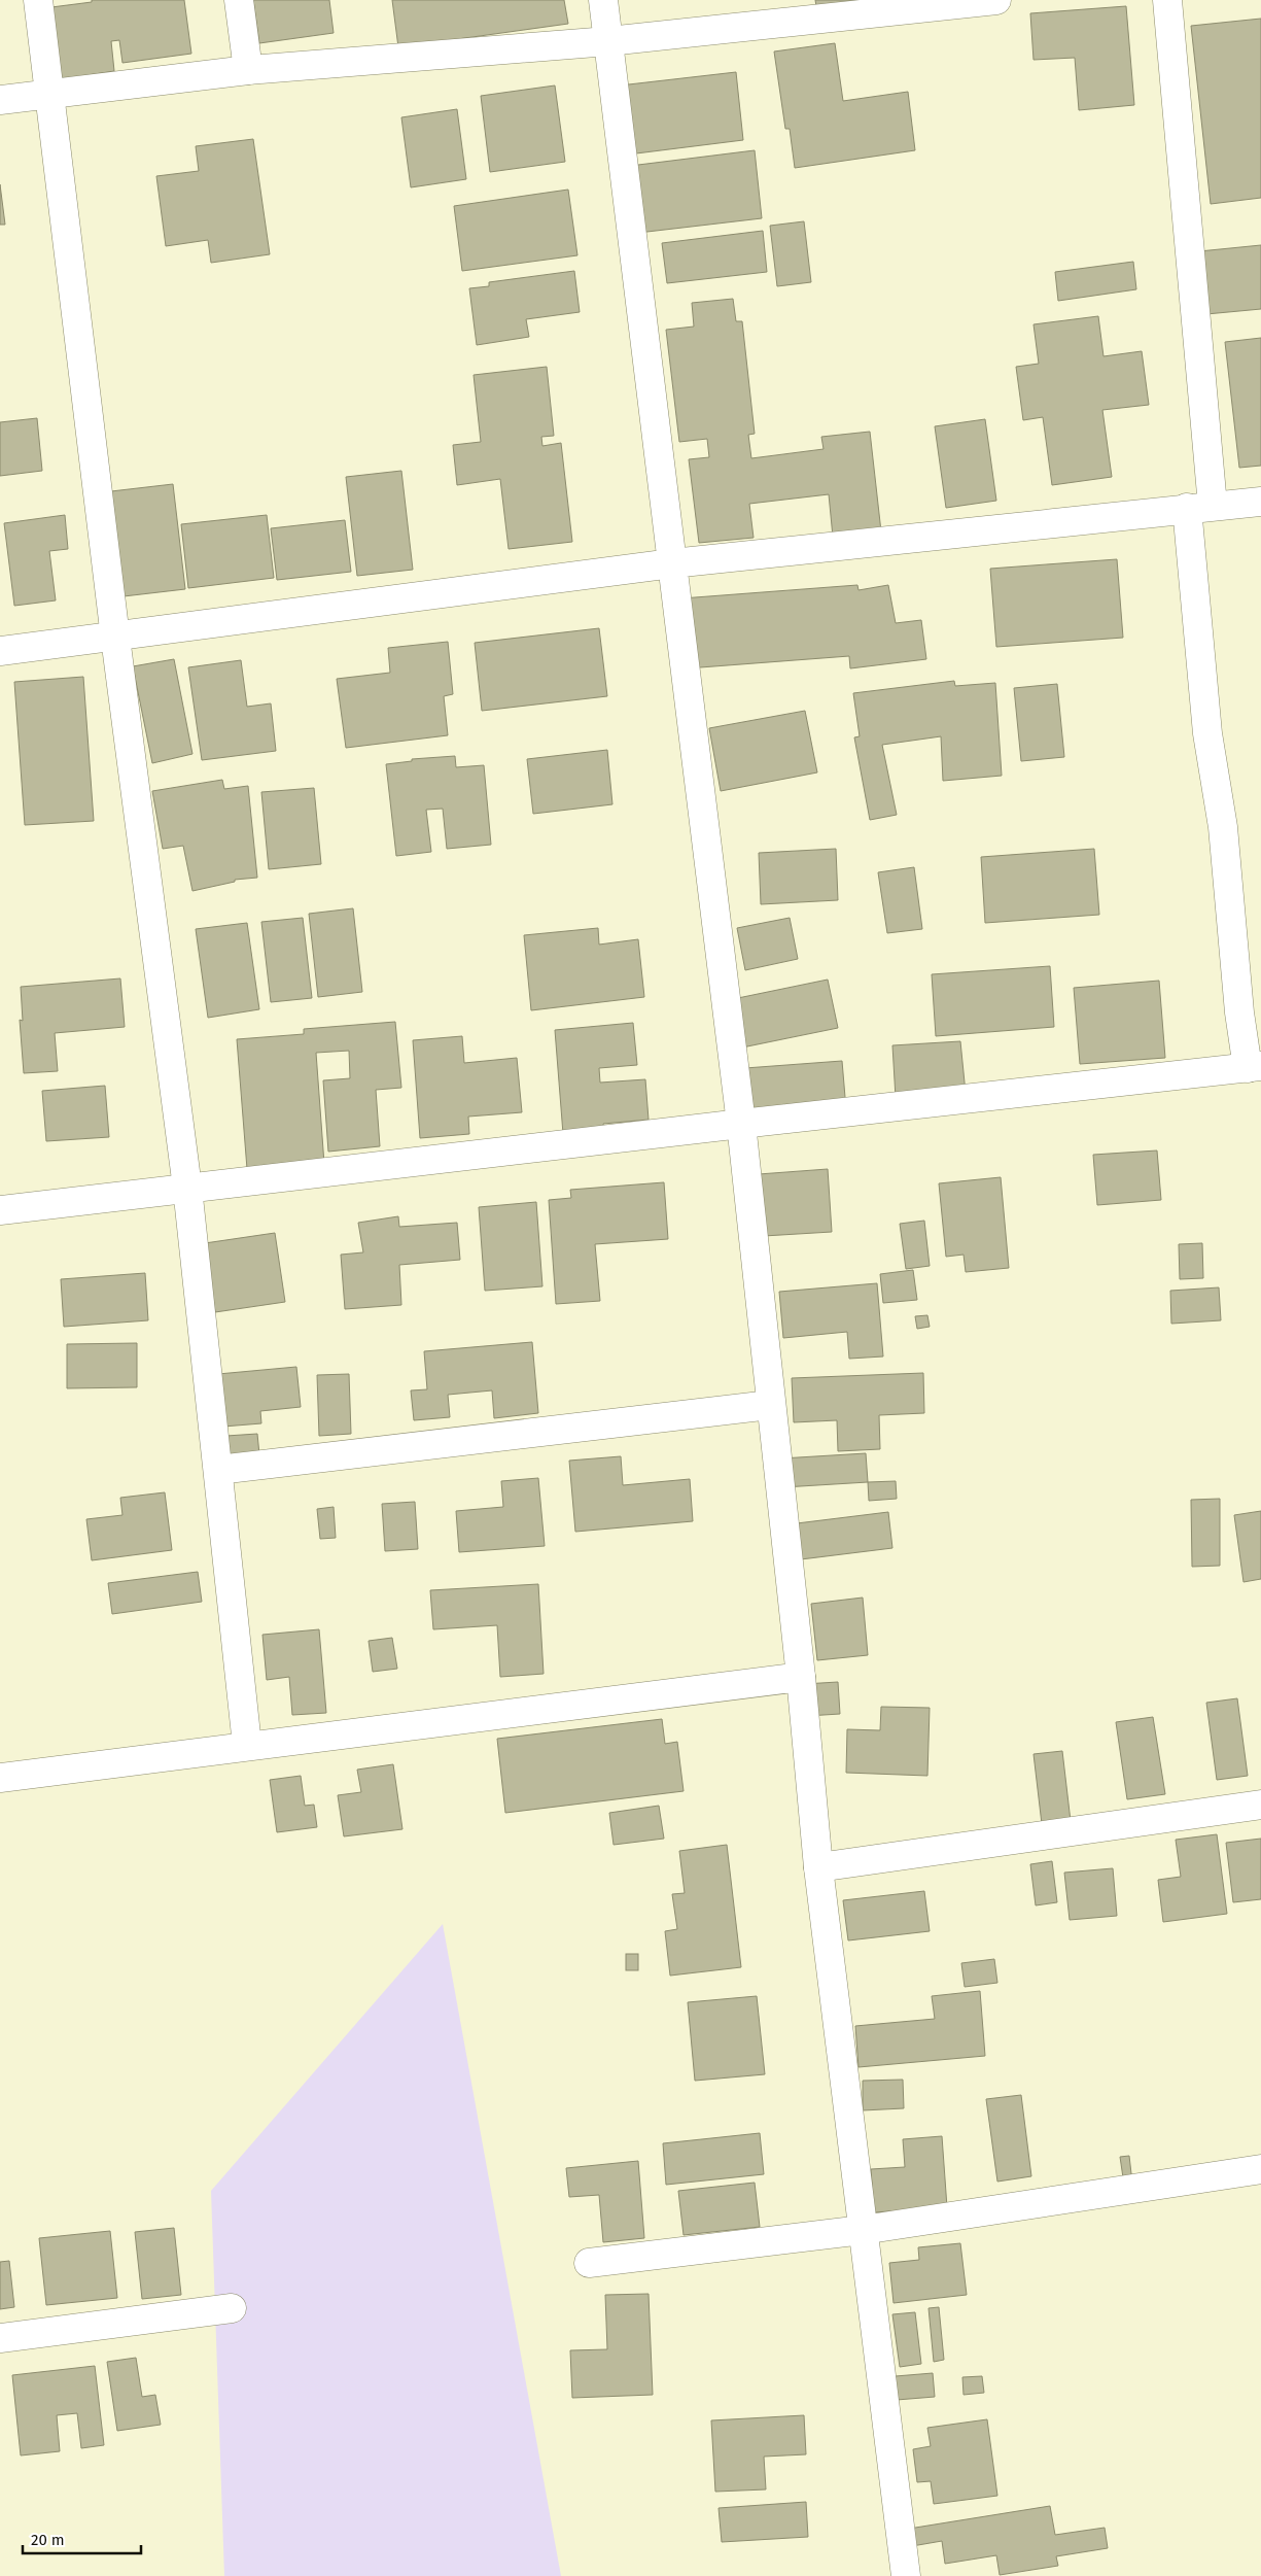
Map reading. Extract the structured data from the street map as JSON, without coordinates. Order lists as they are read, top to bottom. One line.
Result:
{"scale_bar":"20 m"}
